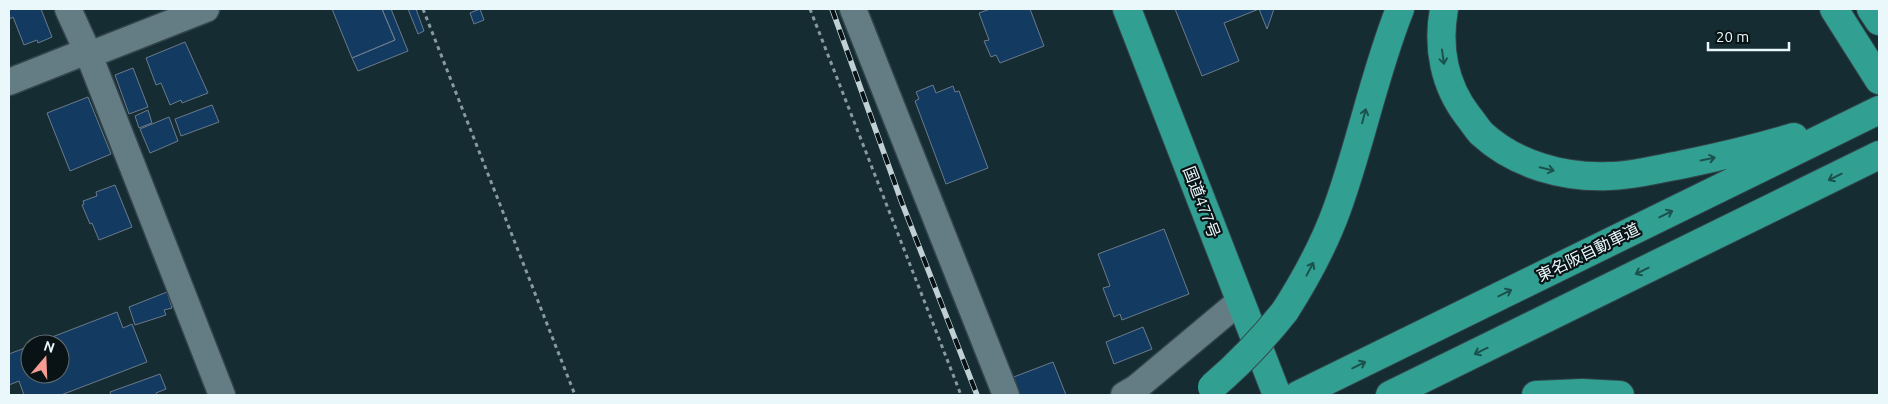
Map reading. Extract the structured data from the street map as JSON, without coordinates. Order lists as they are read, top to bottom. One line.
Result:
{"streets":{"highway":["国道477号","東名阪自動車道"]},"scale_bar":"20 m","north":"top"}
